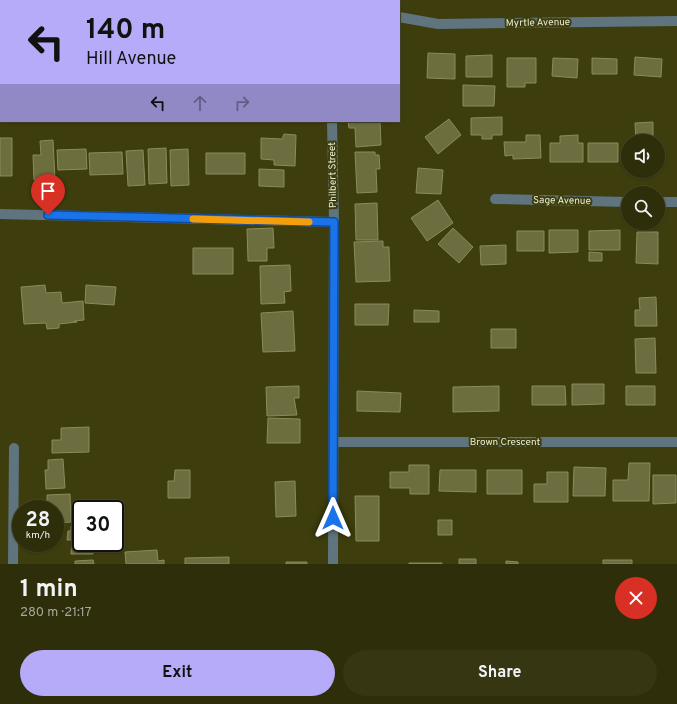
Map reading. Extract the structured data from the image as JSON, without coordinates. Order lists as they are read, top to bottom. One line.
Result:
{"streets":{"street":["Myrtle Avenue","Philbert Street","Sage Avenue","Brown Crescent"]},"crossings":[["Philbert Street","Brown Crescent"]],"page":{"turn":["140 m","Hill Avenue"],"speed":"28 km/h","limit":"30","heading":["1 min","280 m · 21:17"],"buttons":["Exit","Share"]}}
